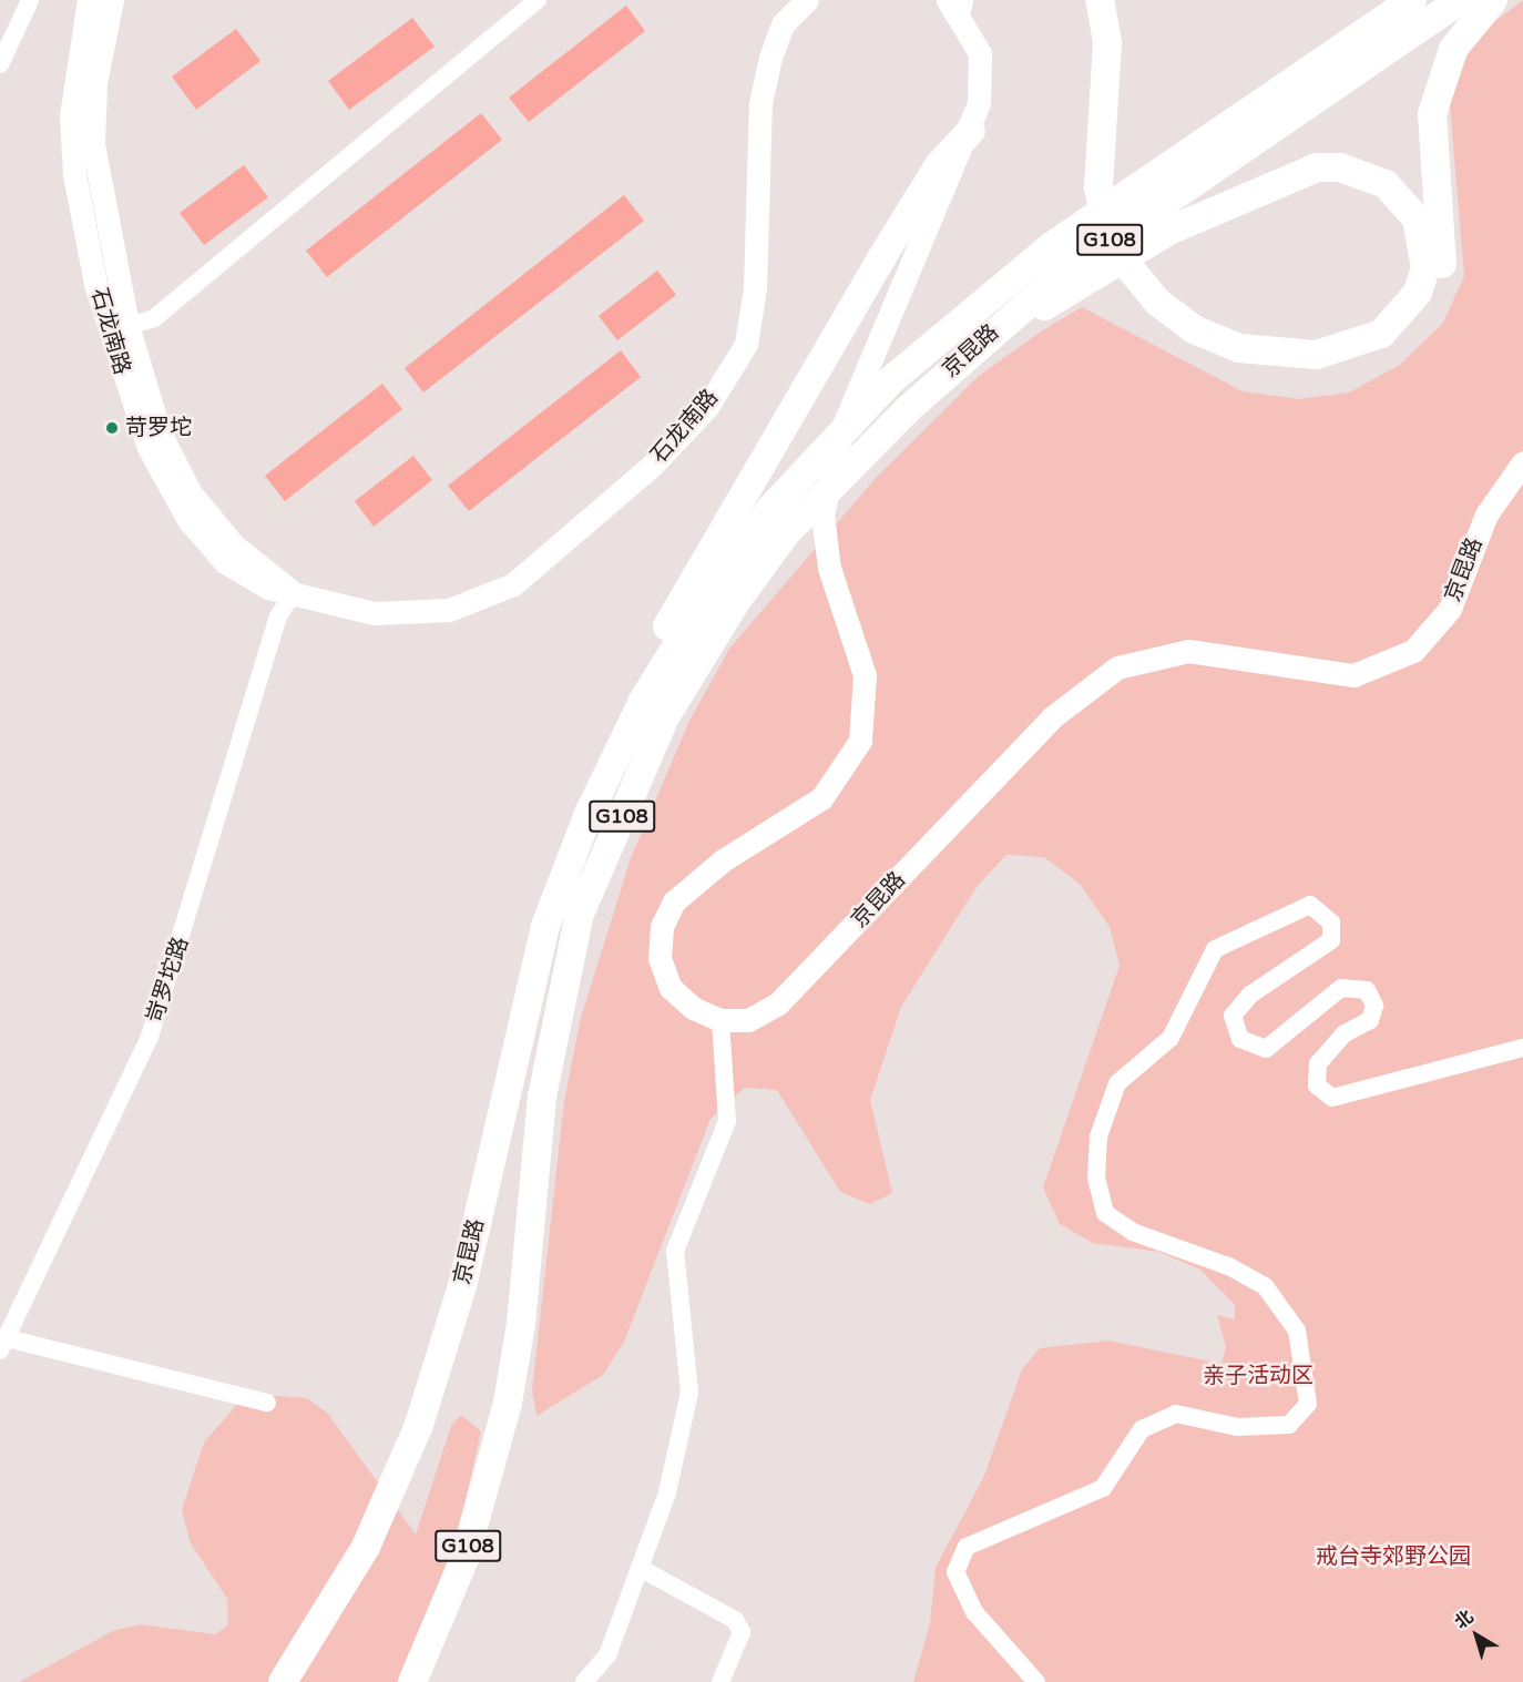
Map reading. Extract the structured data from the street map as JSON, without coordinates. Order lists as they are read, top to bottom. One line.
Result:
{"streets":{"highway":["G108","京昆路"],"main road":["石龙南路"],"street":["岢罗坨路"]},"crossings":[["石龙南路","岢罗坨路"]],"parks":["亲子活动区","戒台寺郊野公园"],"places":["苛罗坨"],"north":"top left"}
